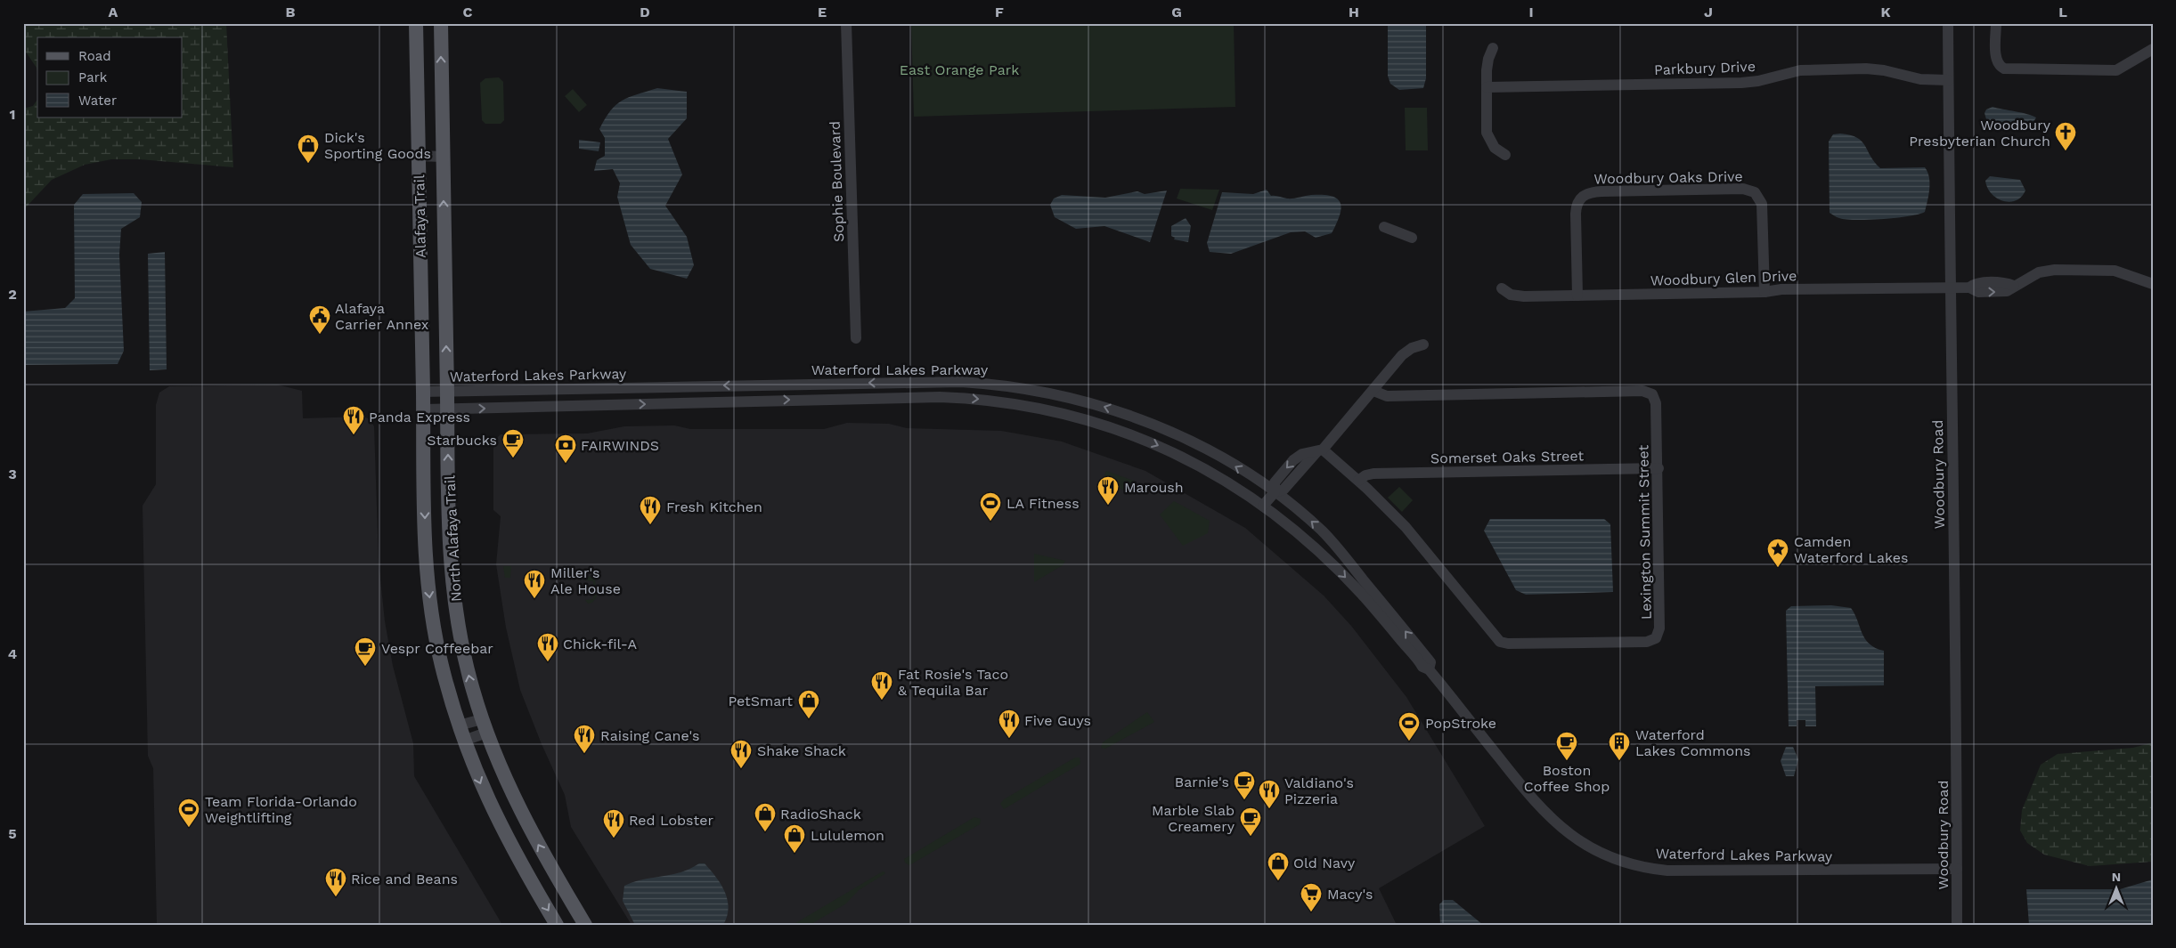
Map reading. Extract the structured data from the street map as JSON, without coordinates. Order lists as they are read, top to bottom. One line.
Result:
{"streets":{"main road":["Alafaya Trail","North Alafaya Trail"],"street":["Parkbury Drive","Woodbury Oaks Drive","Sophie Boulevard","Woodbury Glen Drive","Waterford Lakes Parkway","Somerset Oaks Street","Woodbury Road","Lexington Summit Street"]},"crossings":[["Parkbury Drive","Woodbury Road"],["Woodbury Oaks Drive","Woodbury Glen Drive"],["Alafaya Trail","Waterford Lakes Parkway"],["Alafaya Trail","North Alafaya Trail"],["Woodbury Glen Drive","Woodbury Road"],["Waterford Lakes Parkway","Woodbury Road"],["Waterford Lakes Parkway","North Alafaya Trail"],["Somerset Oaks Street","Lexington Summit Street"]],"parks":["East Orange Park"],"places":{"church":["Woodbury Presbyterian Church"],"shop":["Dick's Sporting Goods","PetSmart","RadioShack","Lululemon","Old Navy"],"public building":["Alafaya Carrier Annex"],"restaurant":["Panda Express","Maroush","Fresh Kitchen","Miller's Ale House","Chick-fil-A","Fat Rosie's Taco & Tequila Bar","Five Guys","Raising Cane's","Shake Shack","Valdiano's Pizzeria","Red Lobster","Rice and Beans"],"cafe":["Starbucks","Vespr Coffeebar","Boston Coffee Shop","Barnie's","Marble Slab Creamery"],"bank":["FAIRWINDS"],"sports":["LA Fitness","PopStroke","Team Florida-Orlando Weightlifting"],"place":["Camden Waterford Lakes"],"building":["Waterford Lakes Commons"],"supermarket":["Macy's"]},"legend":["Road","Park","Water"],"north":"top","grid":{"columns":["A","B","C","D","E","F","G","H","I","J","K","L"],"rows":["1","2","3","4","5"]}}
